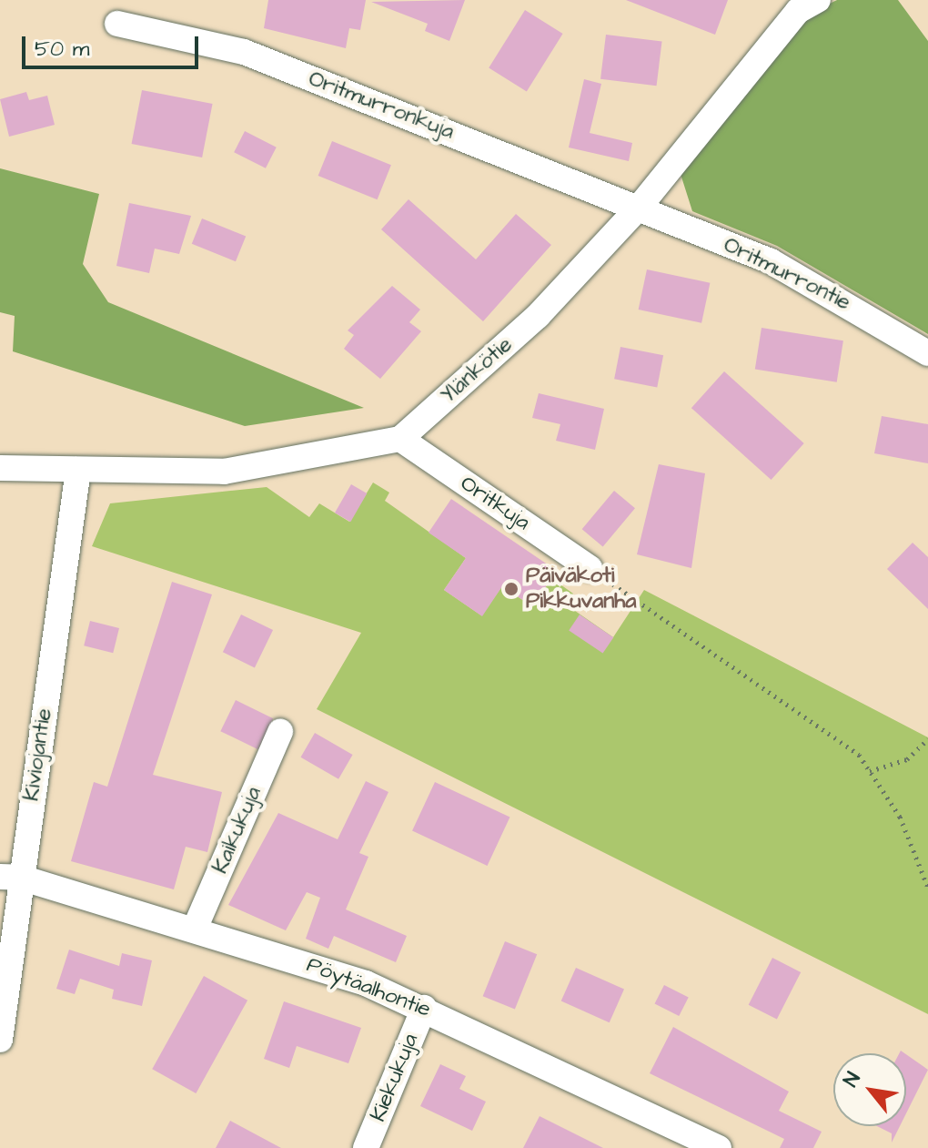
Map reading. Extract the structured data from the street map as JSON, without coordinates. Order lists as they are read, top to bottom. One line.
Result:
{"streets":{"street":["Oritmurronkuja","Oritmurrontie","Ylänkötie","Oritkuja","Kiviojantie","Kaikukuja","Pöytäalhontie","Kiekukuja"]},"crossings":[["Oritmurronkuja","Oritmurrontie"],["Oritmurronkuja","Ylänkötie"],["Oritmurrontie","Ylänkötie"],["Ylänkötie","Oritkuja"],["Kiviojantie","Pöytäalhontie"],["Kaikukuja","Pöytäalhontie"],["Pöytäalhontie","Kiekukuja"]],"places":["Päiväkoti Pikkuvanha"],"scale_bar":"50 m","north":"top left"}
